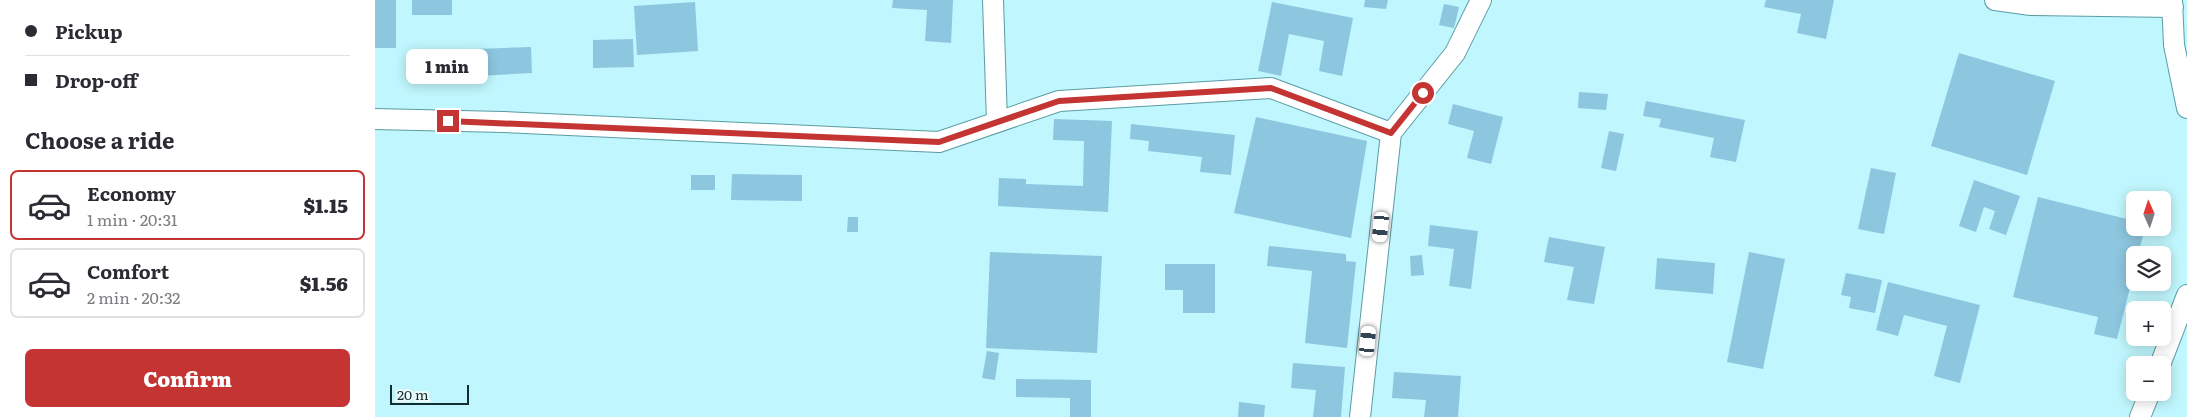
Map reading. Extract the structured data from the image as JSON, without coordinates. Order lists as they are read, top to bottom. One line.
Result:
{"scale_bar":"20 m","north":"top","page":{"banner":["Pickup","Drop-off"],"bubble":"1 min","heading":"Choose a ride","list":[{"name":"Economy","note":"1 min · 20:31","value":"$1.15"},{"name":"Comfort","note":"2 min · 20:32","value":"$1.56"}],"map_buttons":["+","−"],"buttons":"Confirm","scale":"20 m"}}
